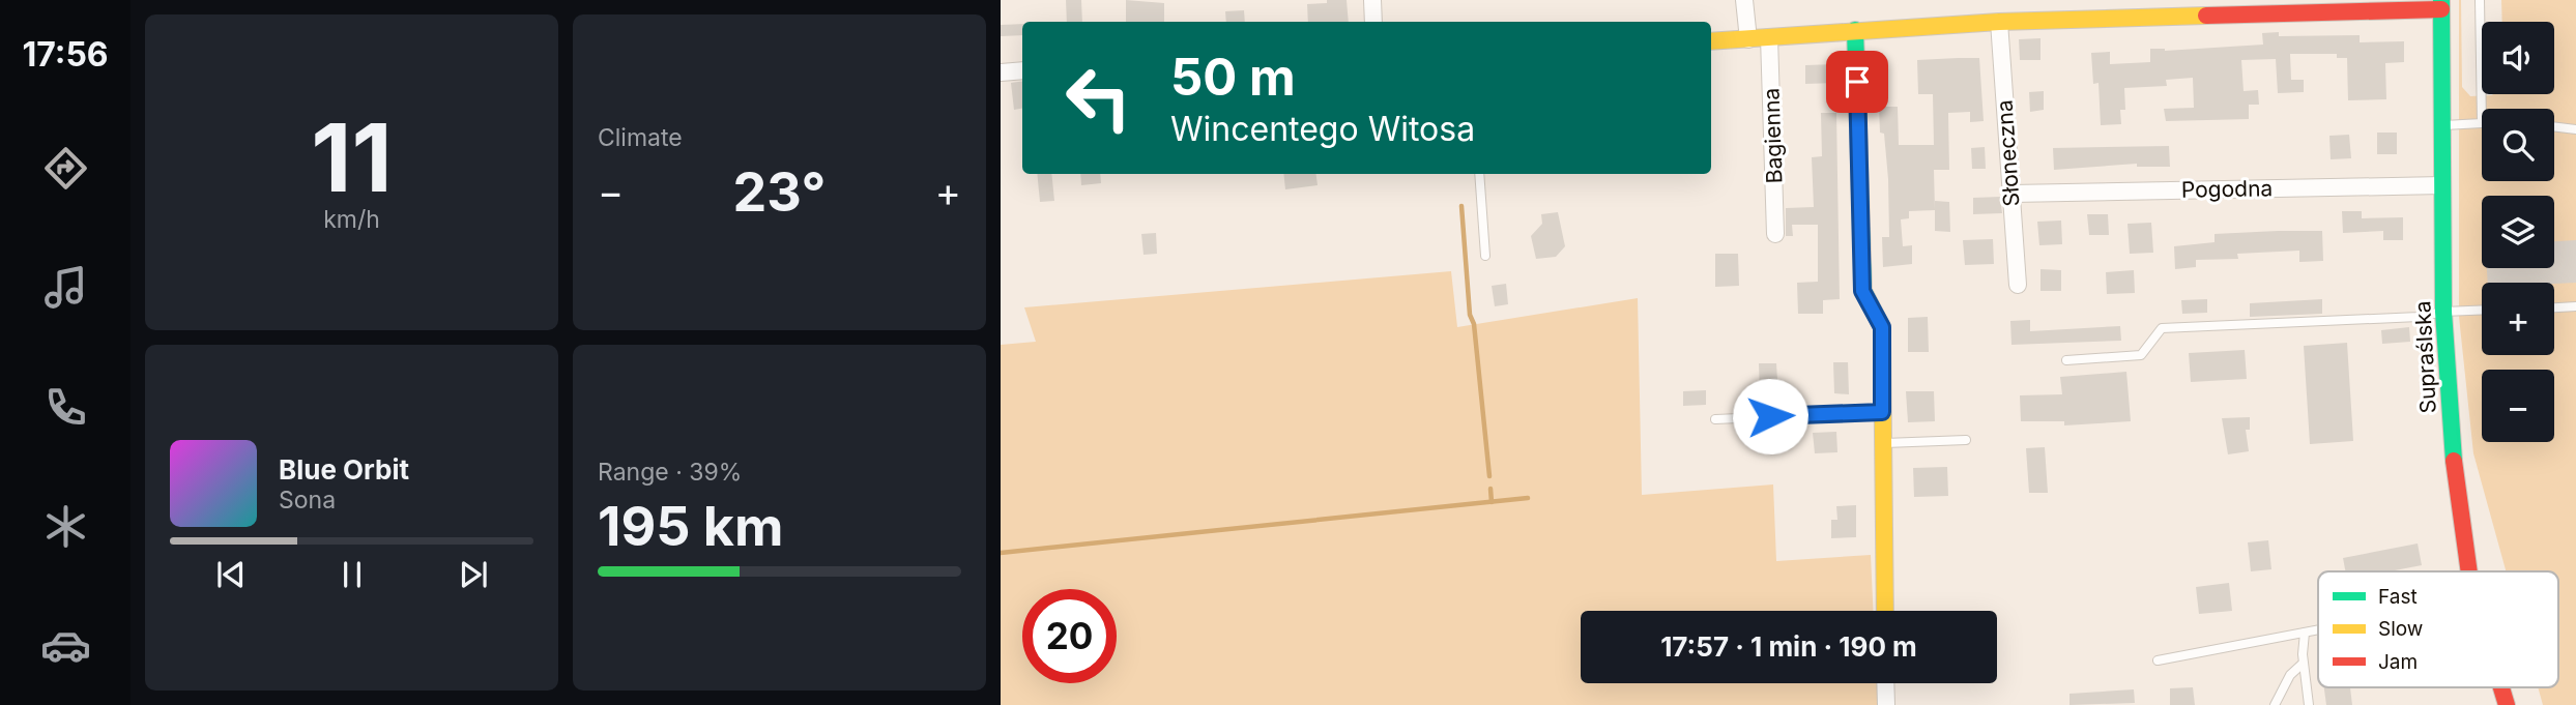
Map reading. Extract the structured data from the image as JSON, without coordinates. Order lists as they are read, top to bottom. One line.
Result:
{"streets":{"street":["Bagienna","Słoneczna","Pogodna","Supraślska"]},"crossings":[["Słoneczna","Pogodna"],["Pogodna","Supraślska"]],"legend":["Fast","Slow","Jam"],"page":{"tabs":"17:56","tile":[["11","km/h"],"Climate",["Range · 39%","195 km"]],"map_buttons":["+","−"],"turn":["50 m","Wincentego Witosa"],"heat":["−","23°","+"],"song":["Blue Orbit","Sona"],"limit":"20","trip":"17:57 · 1 min · 190 m"}}
